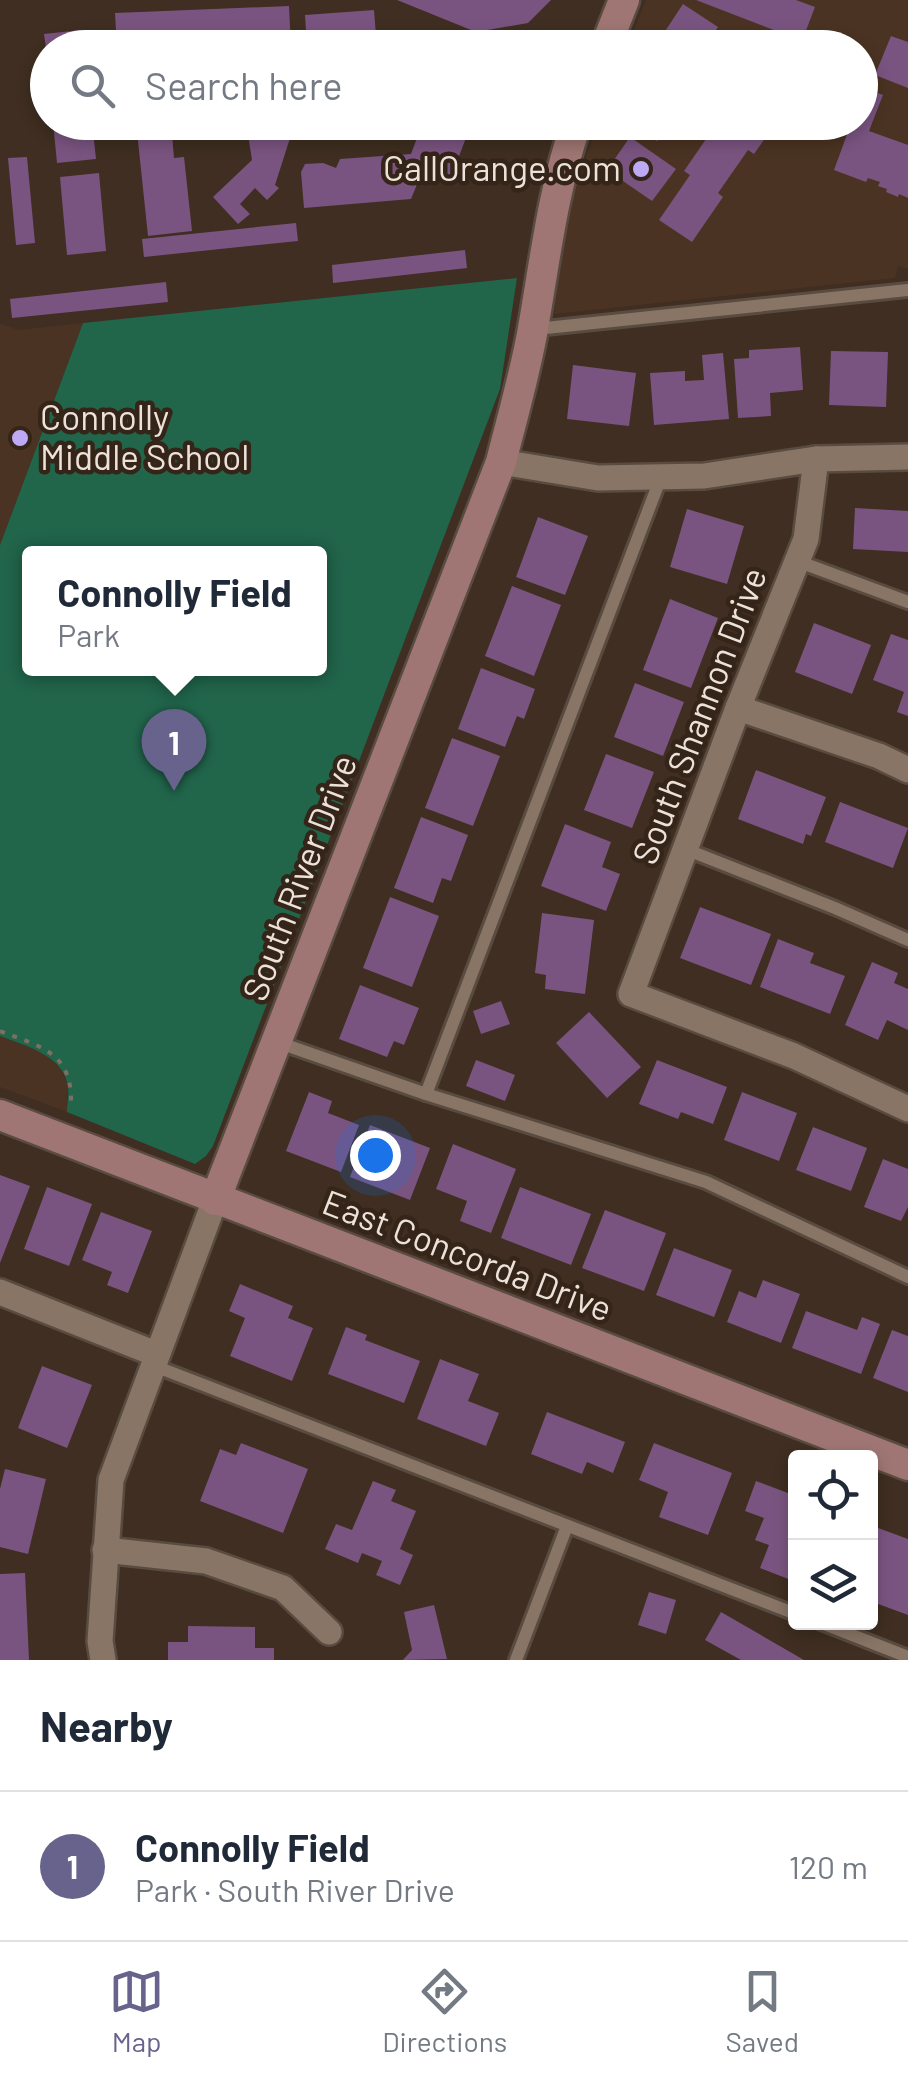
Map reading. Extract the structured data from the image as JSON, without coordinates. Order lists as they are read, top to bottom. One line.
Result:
{"streets":{"street":["South Shannon Drive","South River Drive","East Concorda Drive"]},"crossings":[["South River Drive","East Concorda Drive"]],"places":["CallOrange.com","Connolly Middle School"],"page":{"search":"Search here","popup":["Connolly Field","Park"],"pins":"1","heading":"Nearby","list":[{"mark":"1","name":"Connolly Field","note":"Park · South River Drive","value":"120 m"}],"nav":["Map","Directions","Saved"]}}
